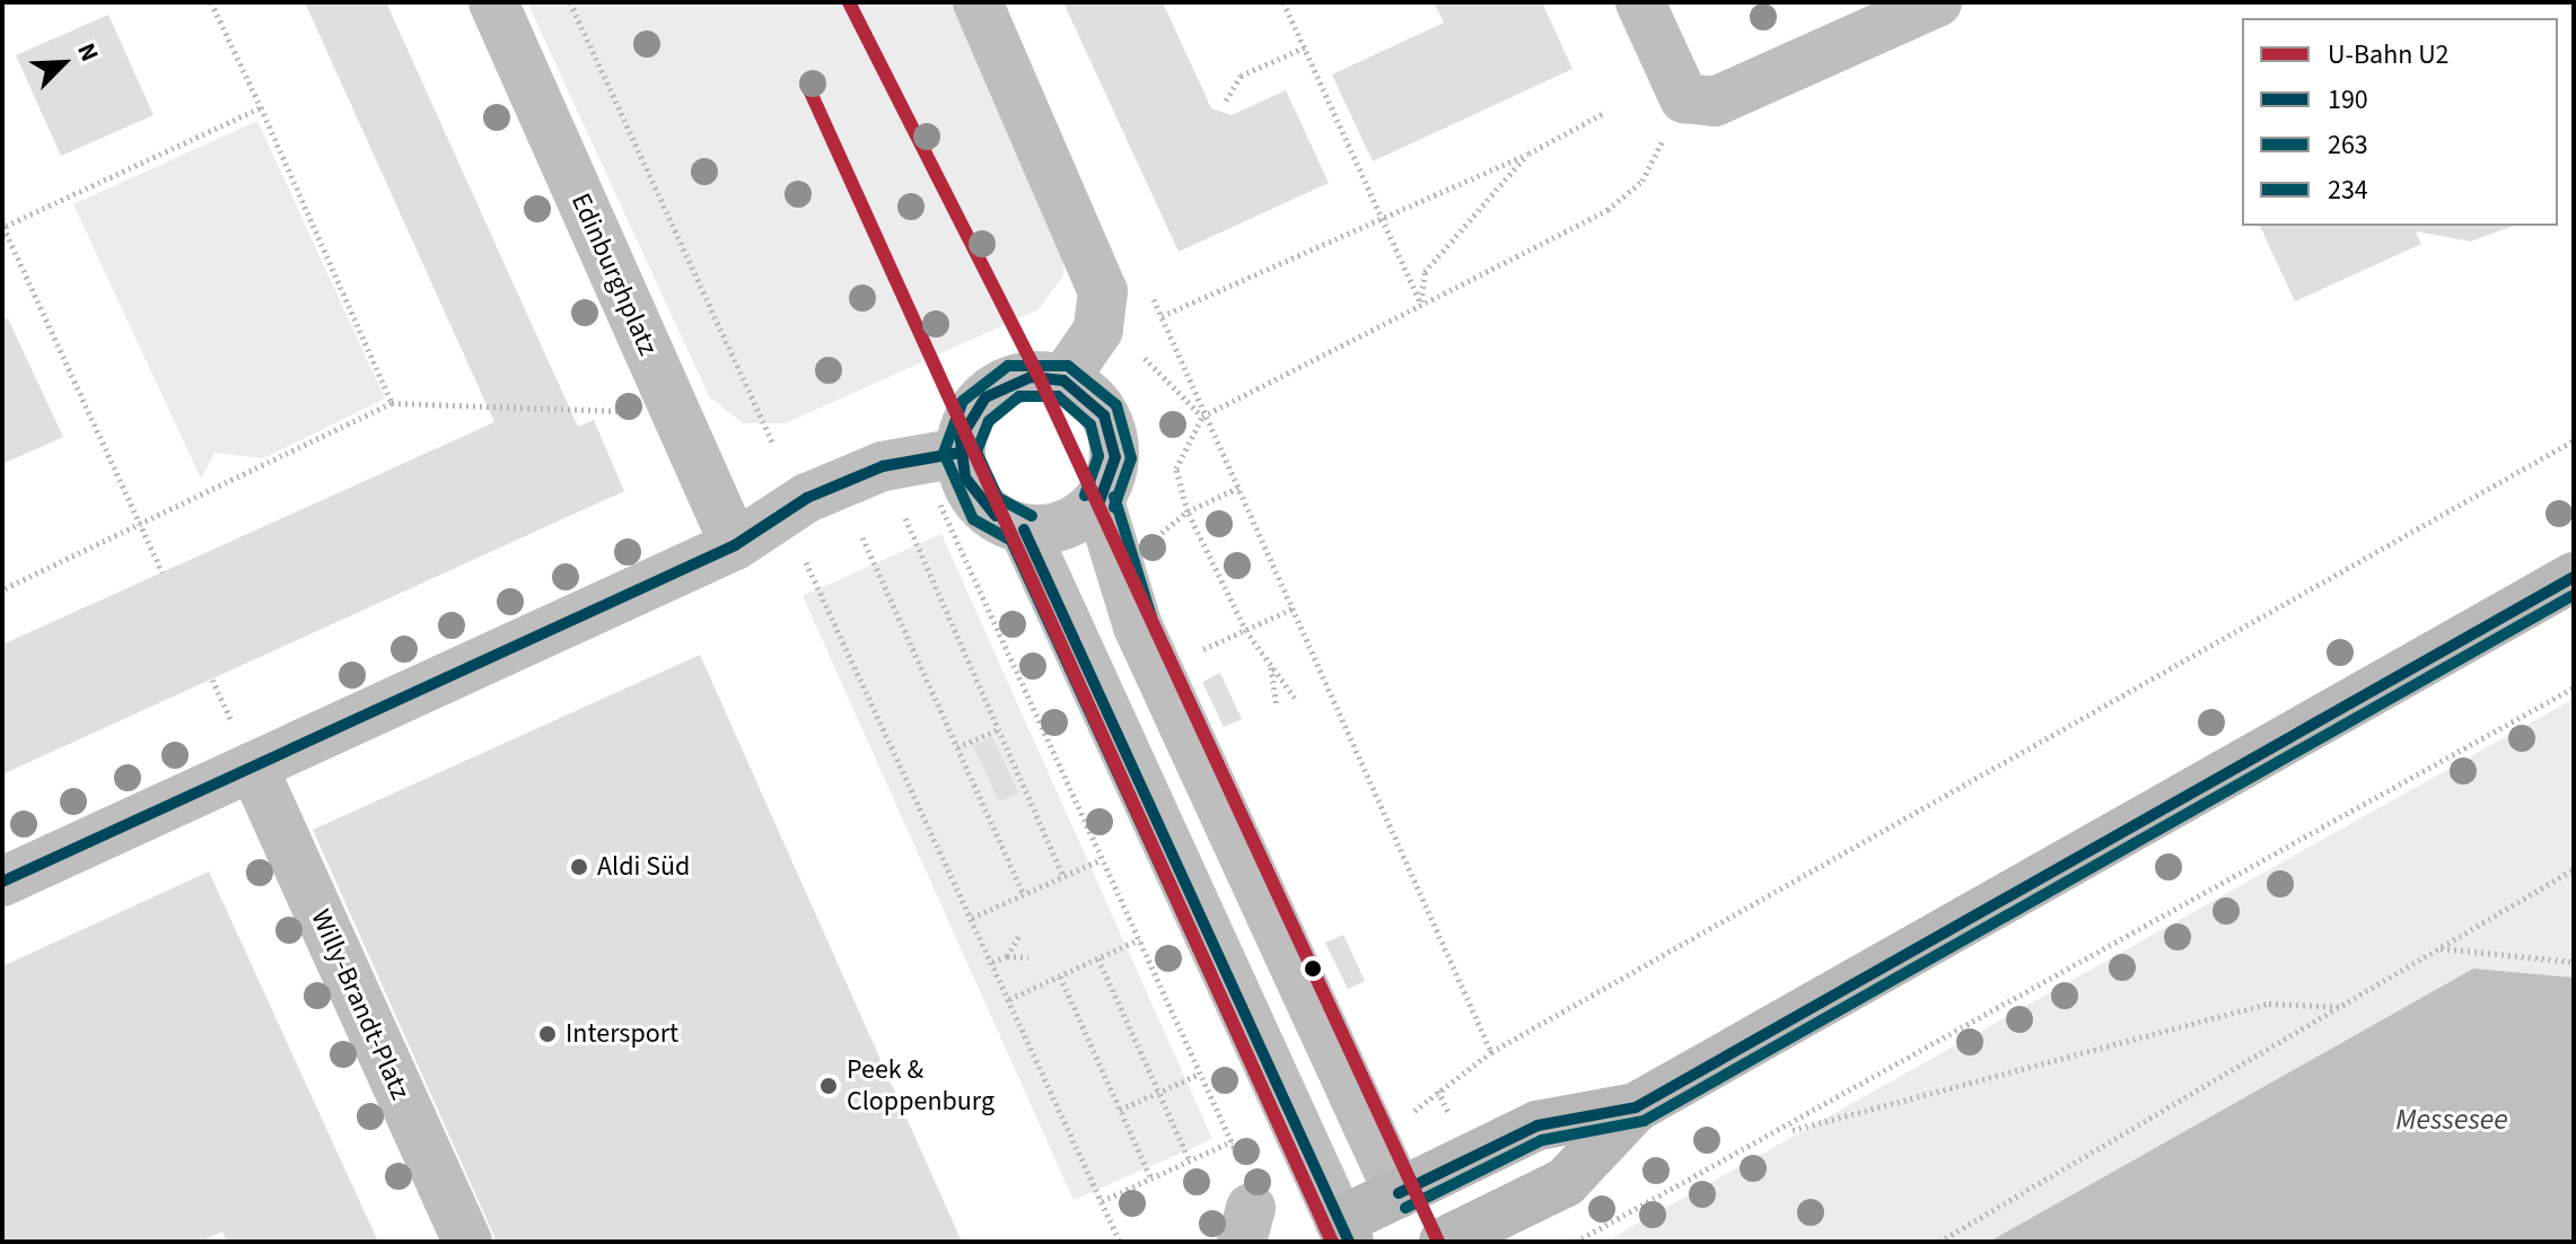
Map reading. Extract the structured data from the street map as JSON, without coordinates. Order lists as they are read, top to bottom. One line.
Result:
{"streets":{"street":["Edinburghplatz","Willy-Brandt-Platz"]},"water":["Messesee"],"places":["Aldi Süd","Intersport","Peek & Cloppenburg"],"lines":["metro line U2","transit line 234","transit line 190","transit line 263"],"legend":["U-Bahn U2","190","263","234"],"north":"top right"}
